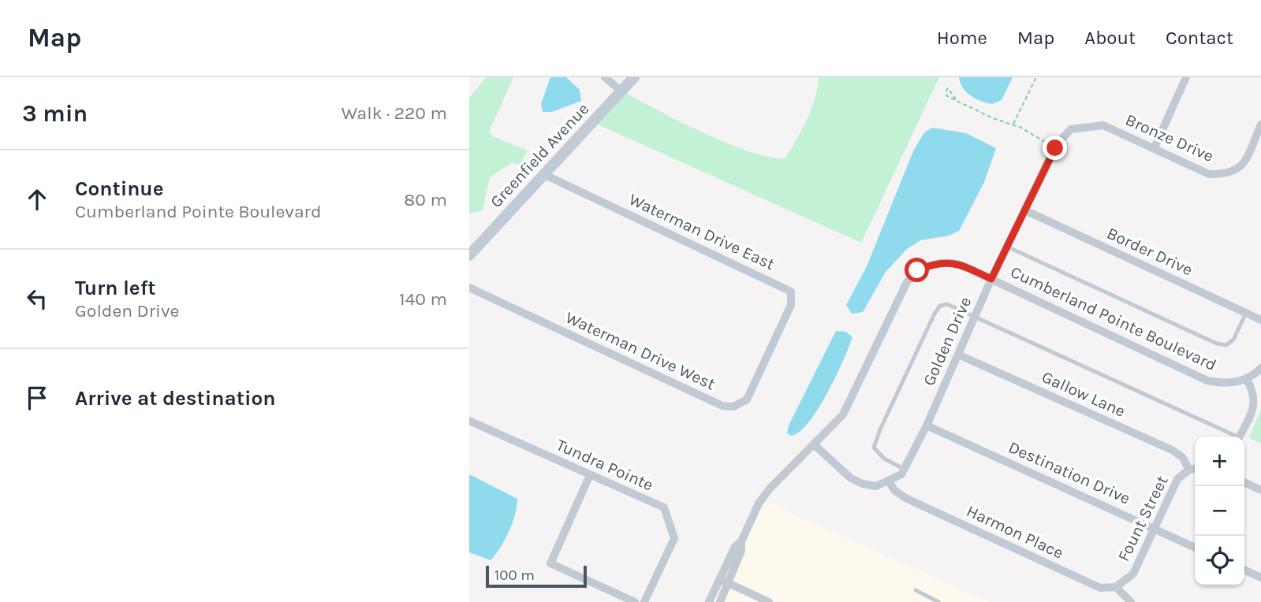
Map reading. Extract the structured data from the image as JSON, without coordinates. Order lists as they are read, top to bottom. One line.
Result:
{"streets":{"main road":["Greenfield Avenue"],"street":["Bronze Drive","Waterman Drive East","Border Drive","Cumberland Pointe Boulevard","Golden Drive","Waterman Drive West","Gallow Lane","Tundra Pointe","Destination Drive","Fount Street","Harmon Place"]},"crossings":[["Bronze Drive","Golden Drive"],["Greenfield Avenue","Waterman Drive East"],["Waterman Drive East","Waterman Drive West"],["Border Drive","Golden Drive"],["Cumberland Pointe Boulevard","Golden Drive"],["Golden Drive","Gallow Lane"],["Golden Drive","Destination Drive"],["Golden Drive","Harmon Place"],["Gallow Lane","Fount Street"],["Destination Drive","Fount Street"],["Fount Street","Harmon Place"]],"scale_bar":"100 m","page":{"header":"Map","nav":["Home","Map","About","Contact"],"heading":["3 min","Walk · 220 m"],"list":[["Continue","Cumberland Pointe Boulevard","80 m"],["Turn left","Golden Drive","140 m"],"Arrive at destination"],"map_buttons":["+","−"],"scale":"100 m"}}
